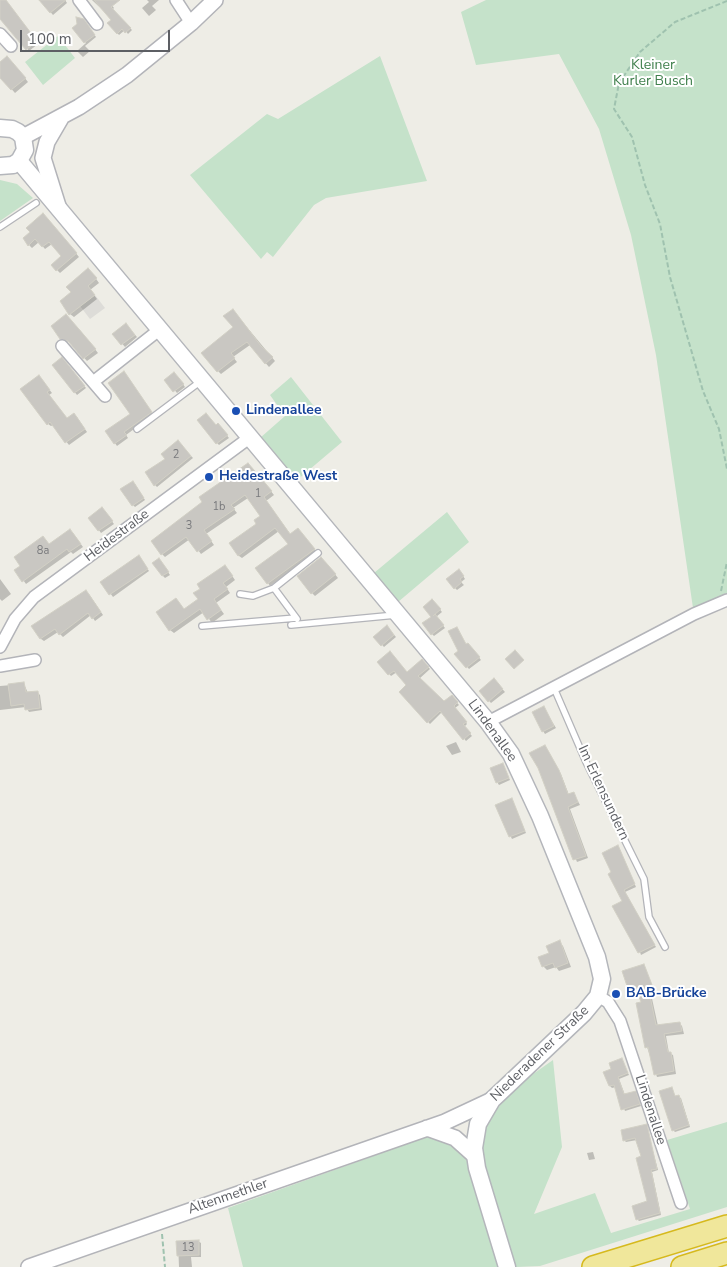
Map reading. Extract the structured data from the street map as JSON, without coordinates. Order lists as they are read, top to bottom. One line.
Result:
{"streets":{"main road":["Lindenallee","Niederadener Straße"],"street":["Heidestraße","Altenmethler"],"lane":["Im Erlensundern"]},"crossings":[["Heidestraße","Lindenallee"],["Lindenallee","Niederadener Straße"],["Niederadener Straße","Altenmethler"]],"parks":["Kleiner Kurler Busch"],"places":["Lindenallee","Heidestraße West","BAB-Brücke"],"house_numbers":["2","1","1b","3","8a","13"],"scale_bar":"100 m"}
